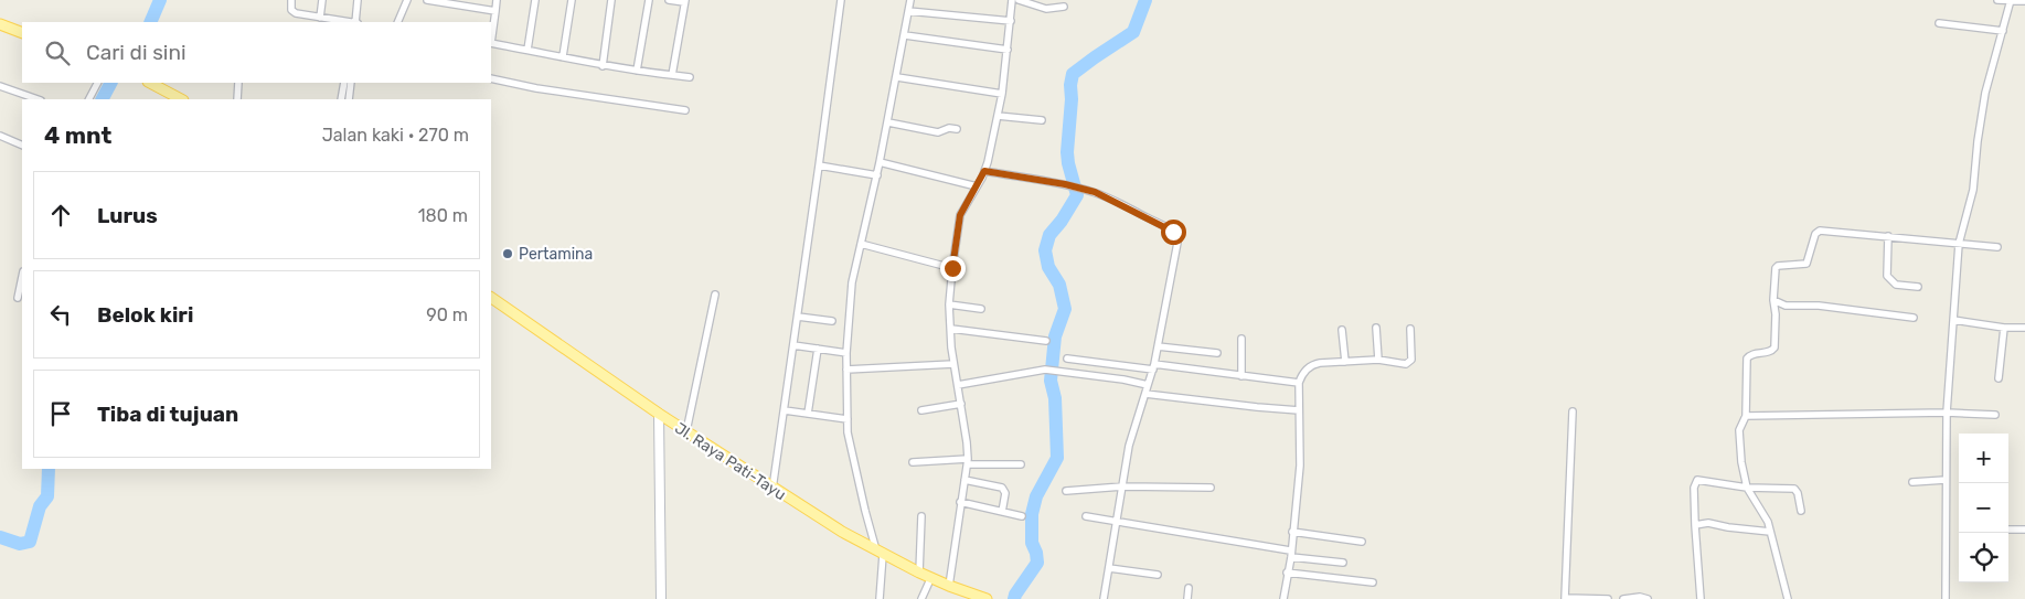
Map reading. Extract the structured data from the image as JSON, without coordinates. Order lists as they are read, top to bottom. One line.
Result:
{"streets":{"main road":["Jl. Raya Pati-Tayu"]},"places":["Pertamina"],"page":{"search":"Cari di sini","heading":["4 mnt","Jalan kaki · 270 m"],"list":[["Lurus","180 m"],["Belok kiri","90 m"],"Tiba di tujuan"],"map_buttons":["+","−"]}}
